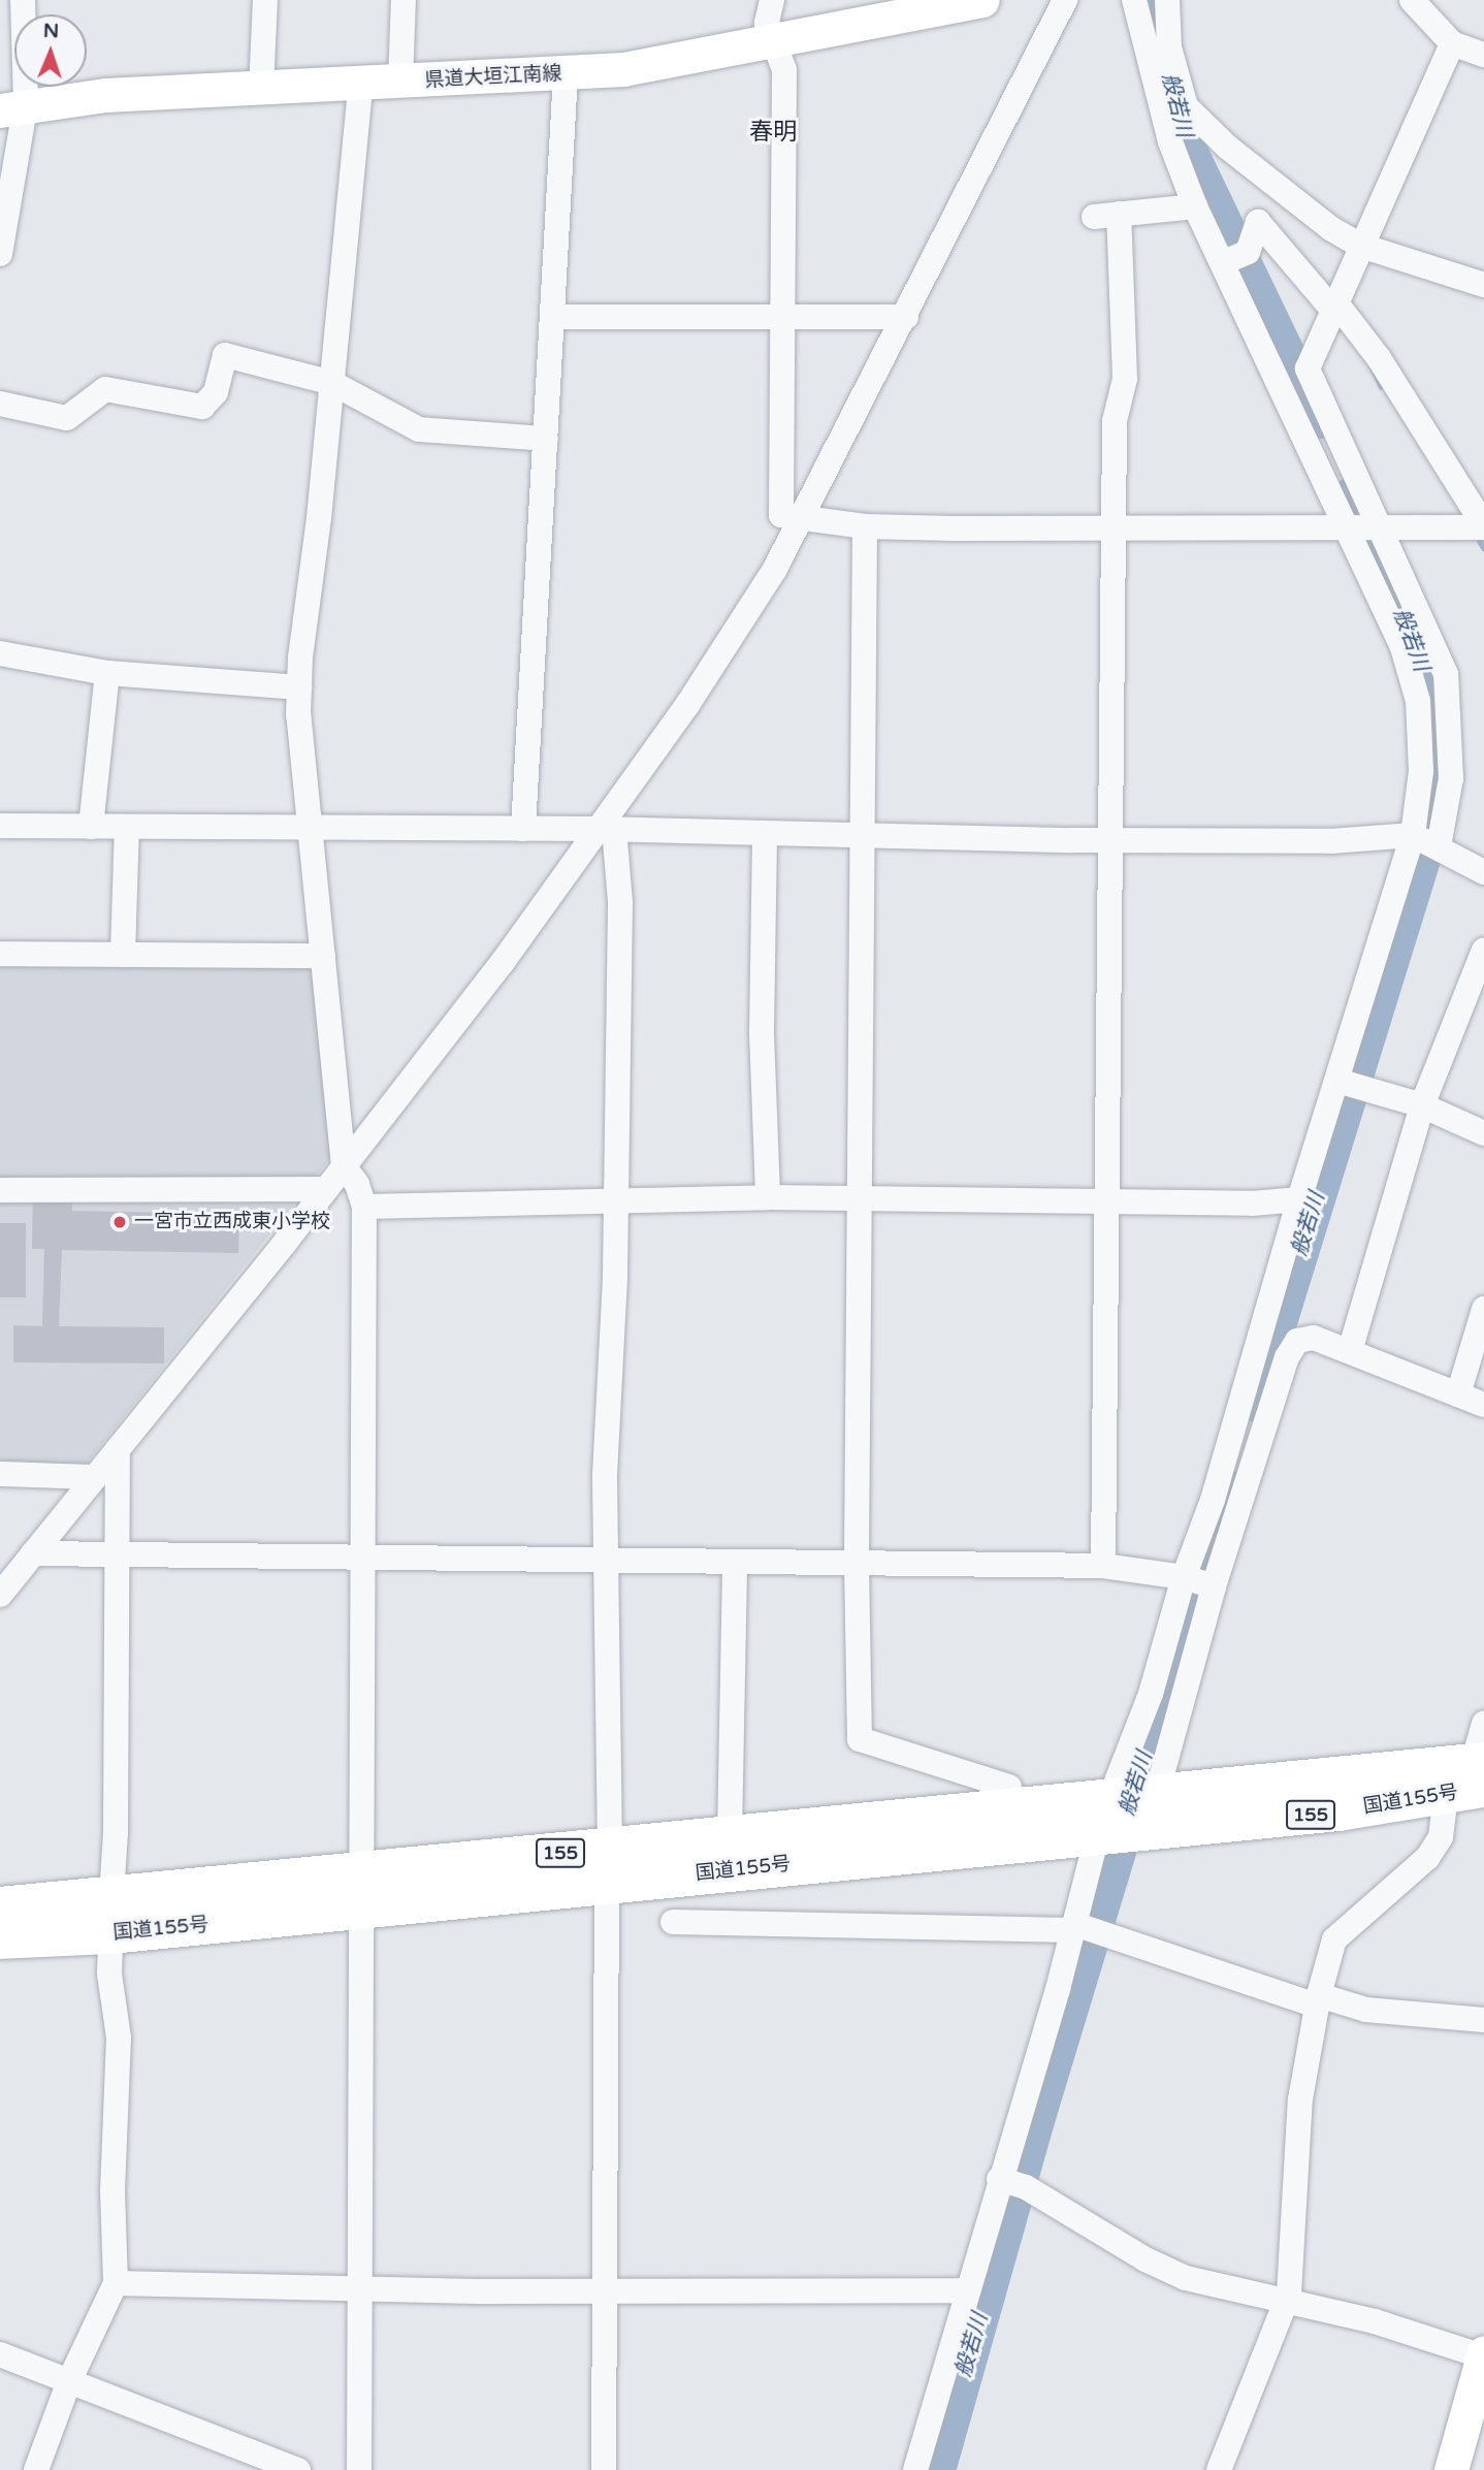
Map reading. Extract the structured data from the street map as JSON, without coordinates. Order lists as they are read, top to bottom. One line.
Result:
{"streets":{"highway":["国道155号","155"],"main road":["県道大垣江南線"]},"districts":["春明"],"water":["般若川"],"places":["一宮市立西成東小学校"],"north":"top"}
